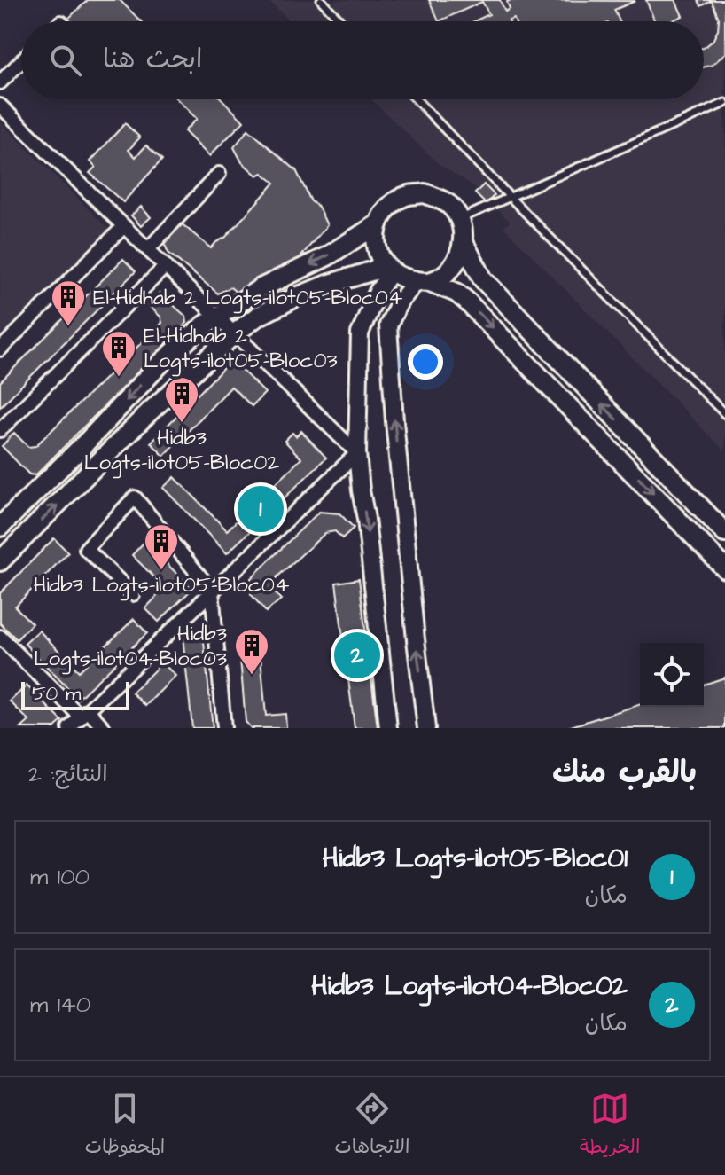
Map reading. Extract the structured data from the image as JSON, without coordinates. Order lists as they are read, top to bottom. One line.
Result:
{"places":{"building":["El-Hidhab 2 Logts-ilot05-Bloc04","El-Hidhab 2 Logts-ilot05-Bloc03","Hidb3 Logts-ilot05-Bloc02","Hidb3 Logts-ilot05-Bloc04","Hidb3 Logts-ilot04-Bloc03"]},"scale_bar":"50 m","page":{"search":"ابحث هنا","pins":["1","2"],"scale":"50 m","heading":["بالقرب منك","النتائج: 2"],"list":[{"mark":"1","name":"Hidb3 Logts-ilot05-Bloc01","note":"مكان","value":"100 m"},{"mark":"2","name":"Hidb3 Logts-ilot04-Bloc02","note":"مكان","value":"140 m"}],"nav":["الخريطة","الاتجاهات","المحفوظات"]}}
